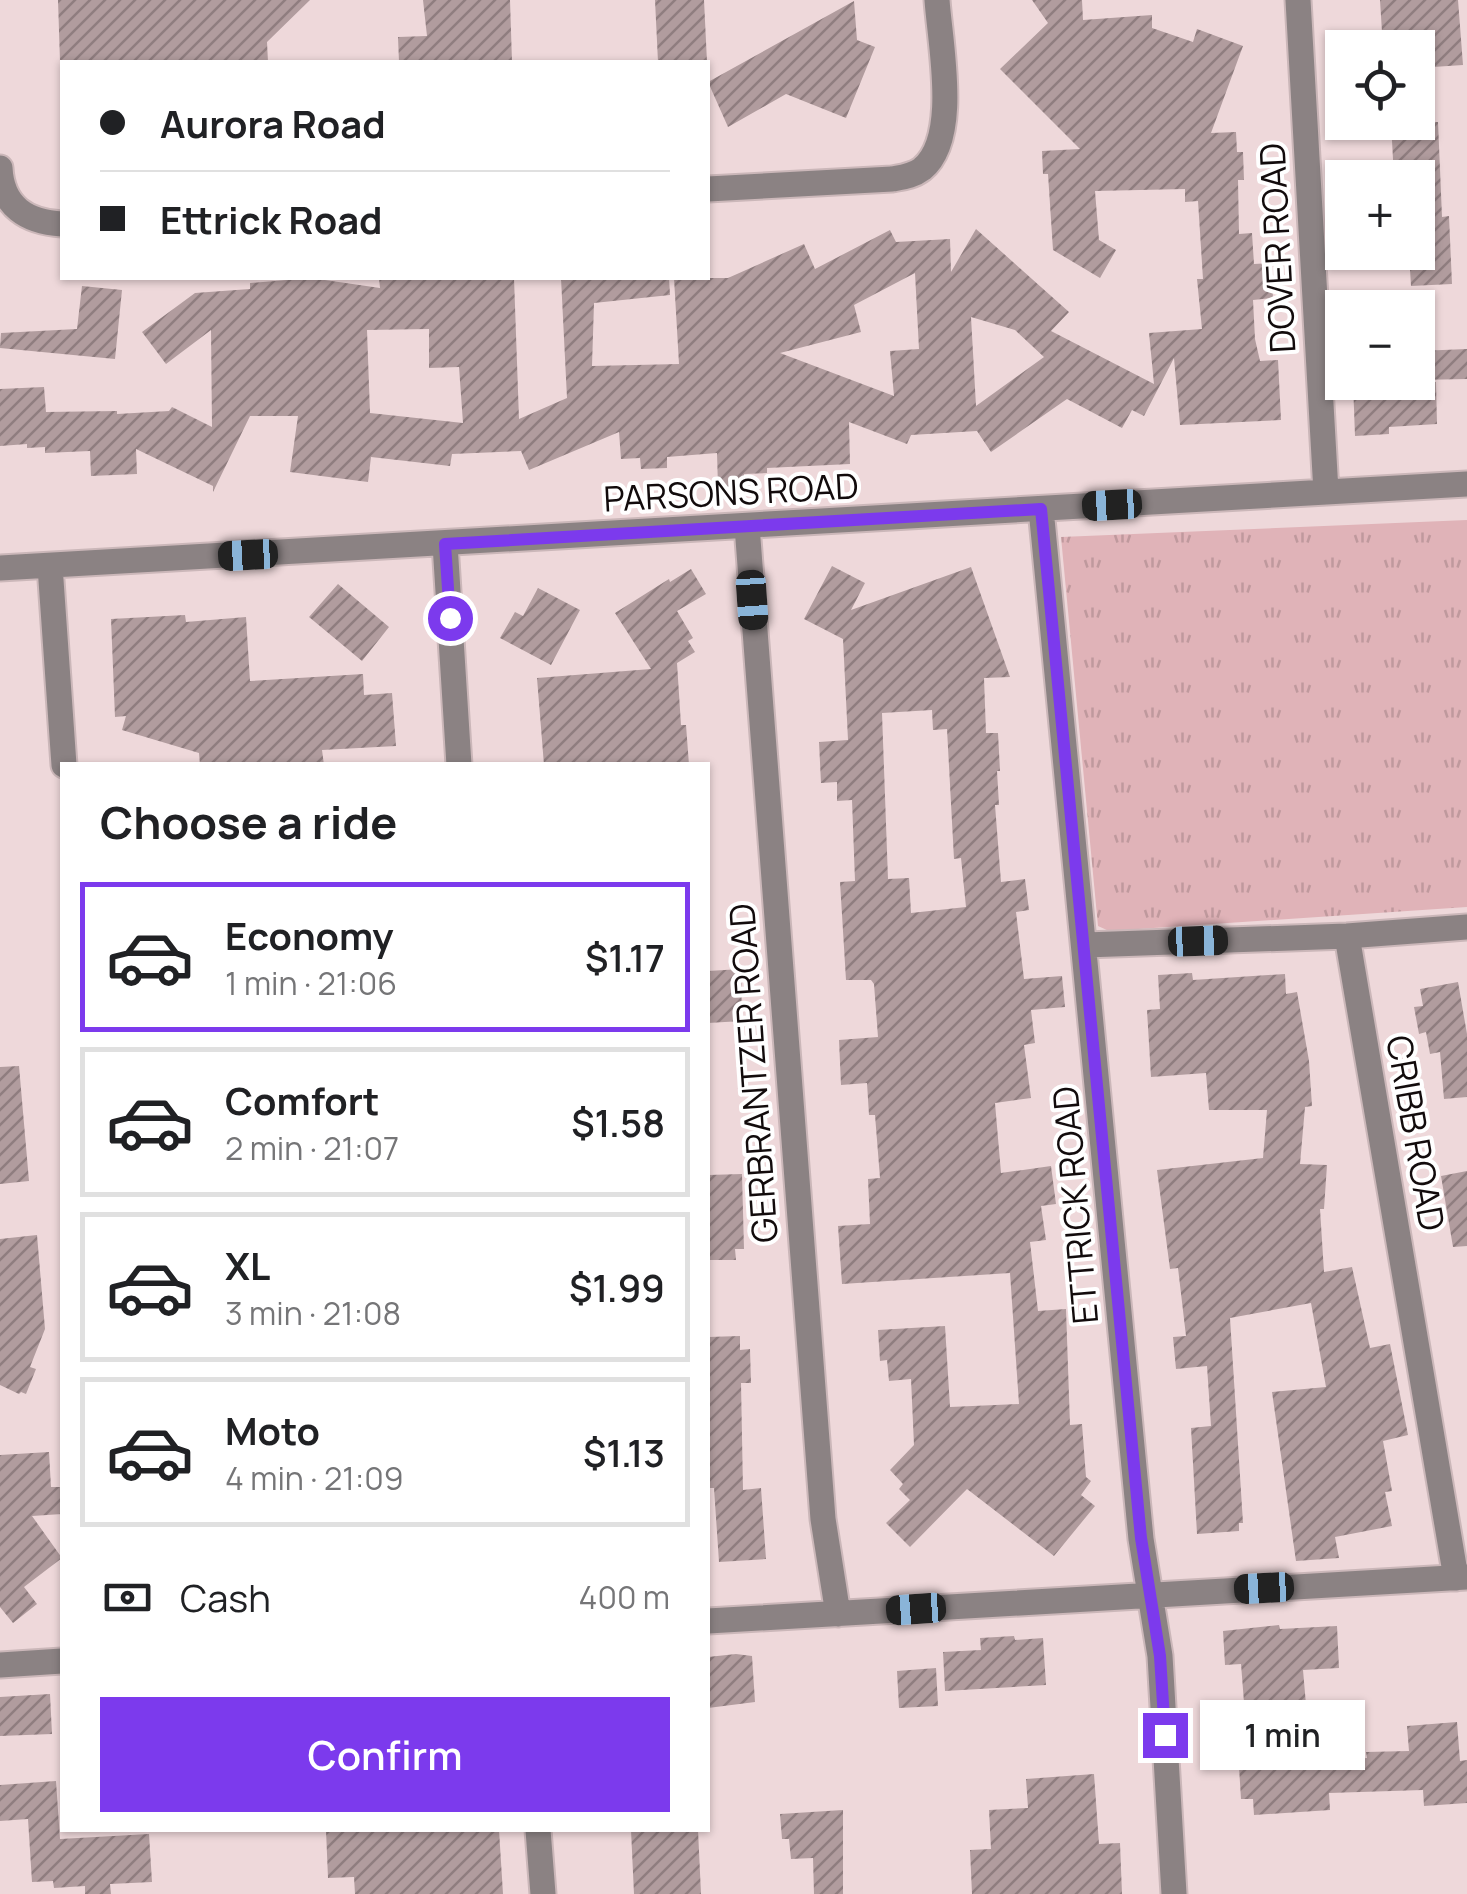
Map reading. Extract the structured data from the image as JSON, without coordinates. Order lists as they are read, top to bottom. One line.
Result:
{"streets":{"street":["DOVER ROAD","PARSONS ROAD","GERBRANTZER ROAD","CRIBB ROAD","ETTRICK ROAD"]},"crossings":[["DOVER ROAD","PARSONS ROAD"],["PARSONS ROAD","GERBRANTZER ROAD"],["PARSONS ROAD","ETTRICK ROAD"]],"page":{"map_buttons":["+","−"],"banner":["Aurora Road","Ettrick Road"],"heading":"Choose a ride","list":[{"name":"Economy","note":"1 min · 21:06","value":"$1.17"},{"name":"Comfort","note":"2 min · 21:07","value":"$1.58"},{"name":"XL","note":"3 min · 21:08","value":"$1.99"},{"name":"Moto","note":"4 min · 21:09","value":"$1.13"}],"pay":["Cash","400 m"],"buttons":"Confirm","bubble":"1 min"}}
